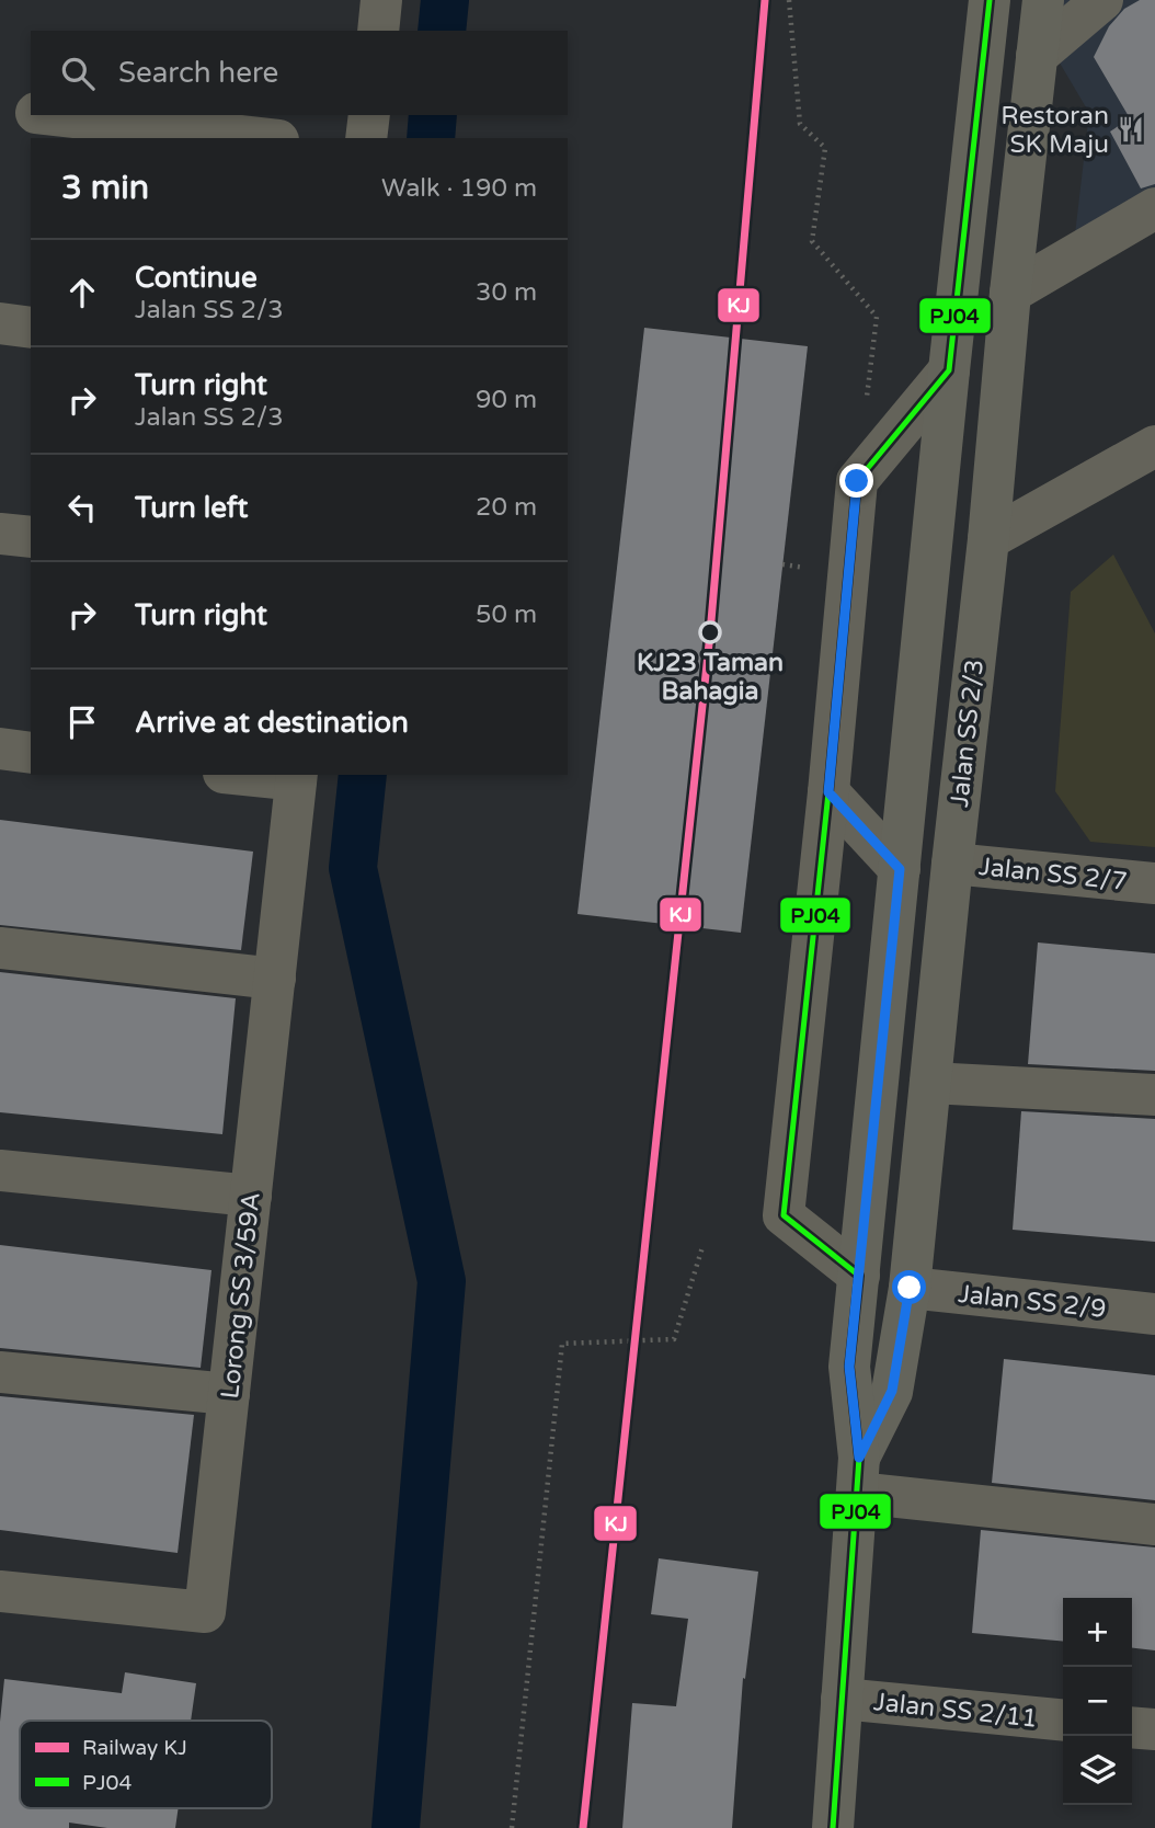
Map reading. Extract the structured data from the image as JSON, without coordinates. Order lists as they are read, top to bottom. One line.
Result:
{"streets":{"main road":["Jalan SS 2/3"],"street":["Jalan SS 2/7","Lorong SS 3/59A","Jalan SS 2/9","Jalan SS 2/11"]},"crossings":[["Jalan SS 2/3","Jalan SS 2/7"],["Jalan SS 2/3","Jalan SS 2/9"],["Jalan SS 2/3","Jalan SS 2/11"]],"places":{"restaurant":["Restoran SK Maju"],"other":["KJ23 Taman Bahagia"]},"lines":["rail line KJ","transit line PJ04"],"legend":["Railway KJ","PJ04"],"page":{"search":"Search here","heading":["3 min","Walk · 190 m"],"list":[["Continue","Jalan SS 2/3","30 m"],["Turn right","Jalan SS 2/3","90 m"],["Turn left","20 m"],["Turn right","50 m"],"Arrive at destination"],"map_buttons":["+","−"]}}
